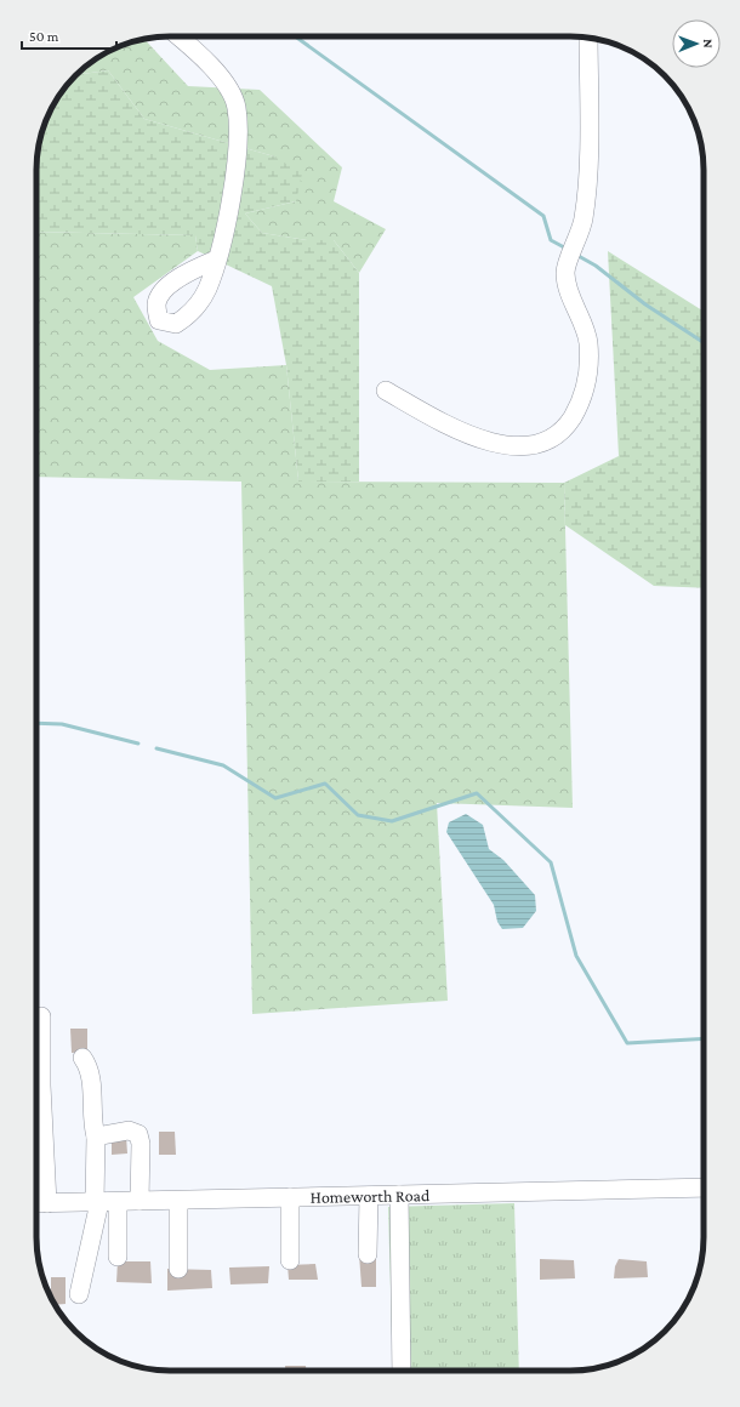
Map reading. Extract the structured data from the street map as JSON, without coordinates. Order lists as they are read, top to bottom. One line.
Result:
{"streets":{"street":["Homeworth Road"]},"scale_bar":"50 m","north":"right"}
